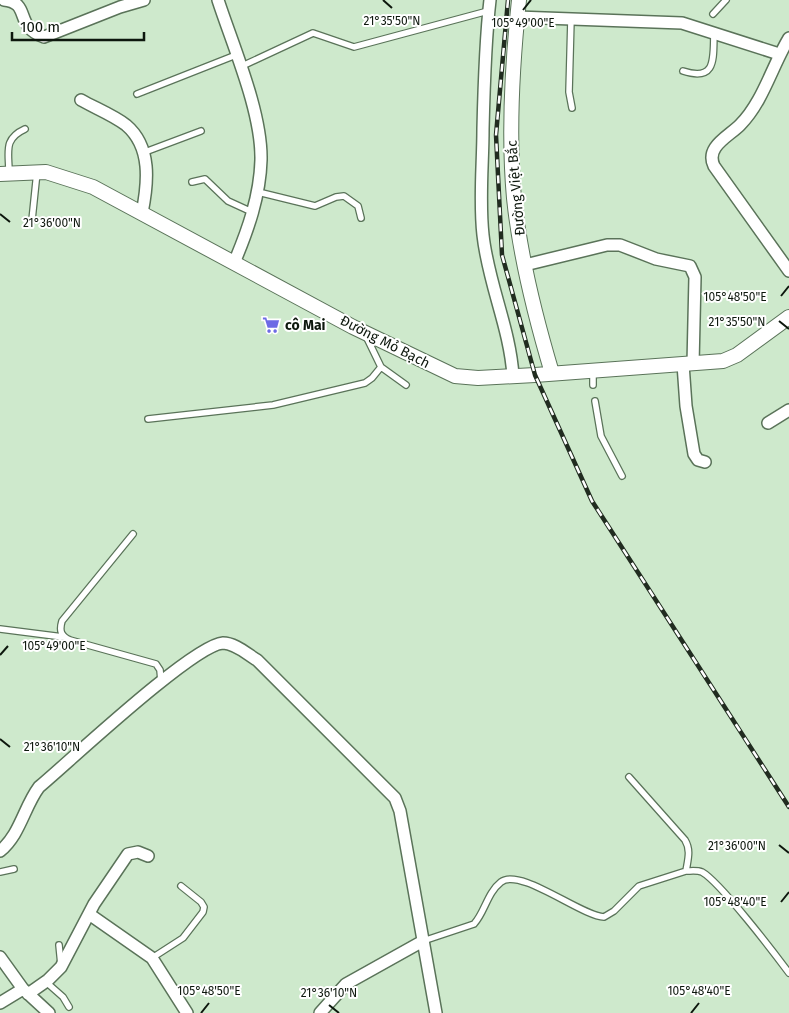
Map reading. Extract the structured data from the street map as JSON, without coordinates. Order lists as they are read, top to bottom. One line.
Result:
{"streets":{"street":["Đường Việt Bắc","Đường Mỏ Bạch"]},"crossings":[["Đường Việt Bắc","Đường Mỏ Bạch"]],"places":{"supermarket":["cô Mai"]},"scale_bar":"100 m","coordinates":["21°35'50\"N","105°49'00\"E","21°36'00\"N","105°48'50\"E","21°36'10\"N","105°48'40\"E"]}
